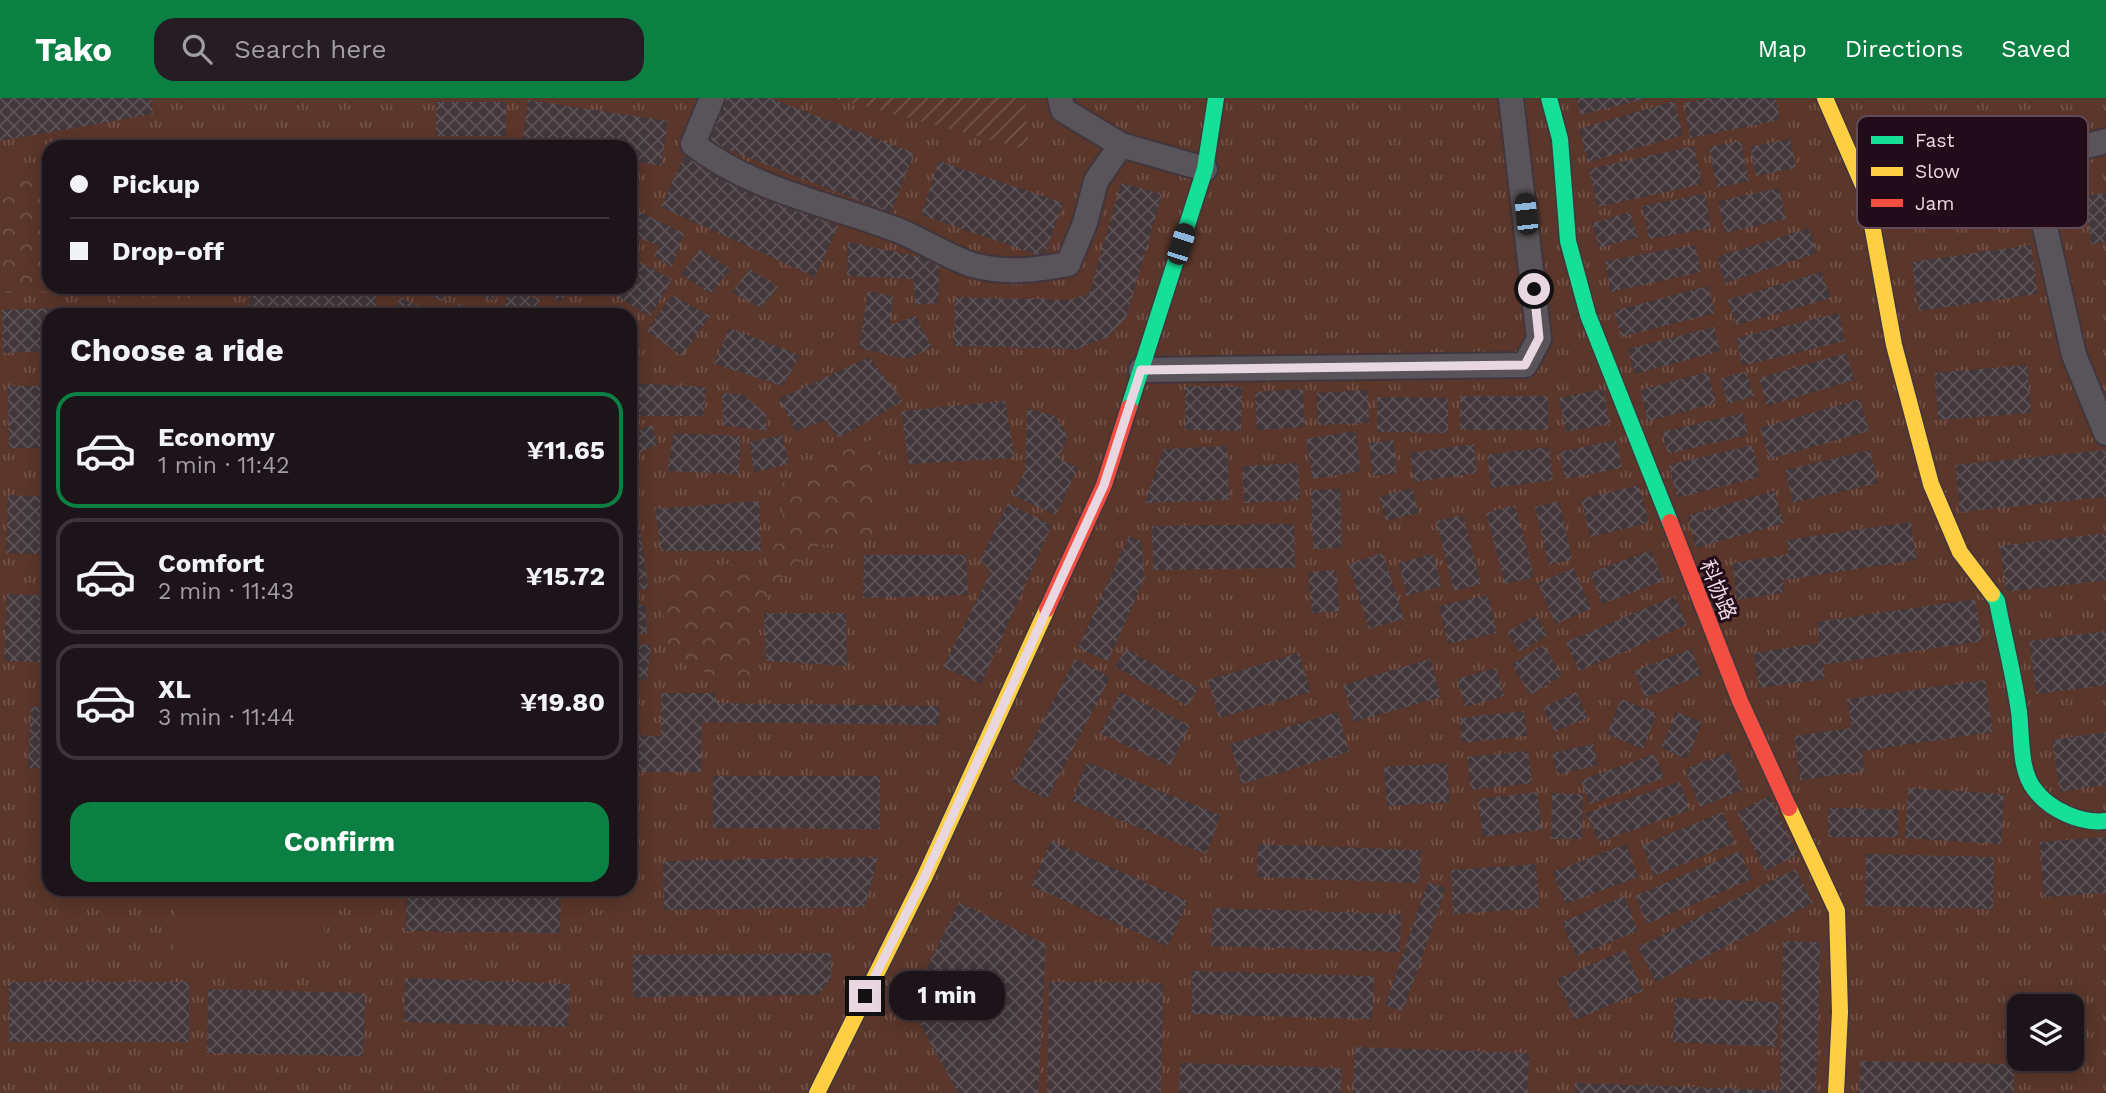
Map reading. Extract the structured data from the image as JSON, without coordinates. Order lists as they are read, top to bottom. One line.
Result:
{"streets":{"street":["科协路"]},"legend":["Fast","Slow","Jam"],"page":{"header":"Tako","search":"Search here","nav":["Map","Directions","Saved"],"banner":["Pickup","Drop-off"],"heading":"Choose a ride","list":[{"name":"Economy","note":"1 min · 11:42","value":"¥11.65"},{"name":"Comfort","note":"2 min · 11:43","value":"¥15.72"},{"name":"XL","note":"3 min · 11:44","value":"¥19.80"}],"buttons":"Confirm","bubble":"1 min"}}
